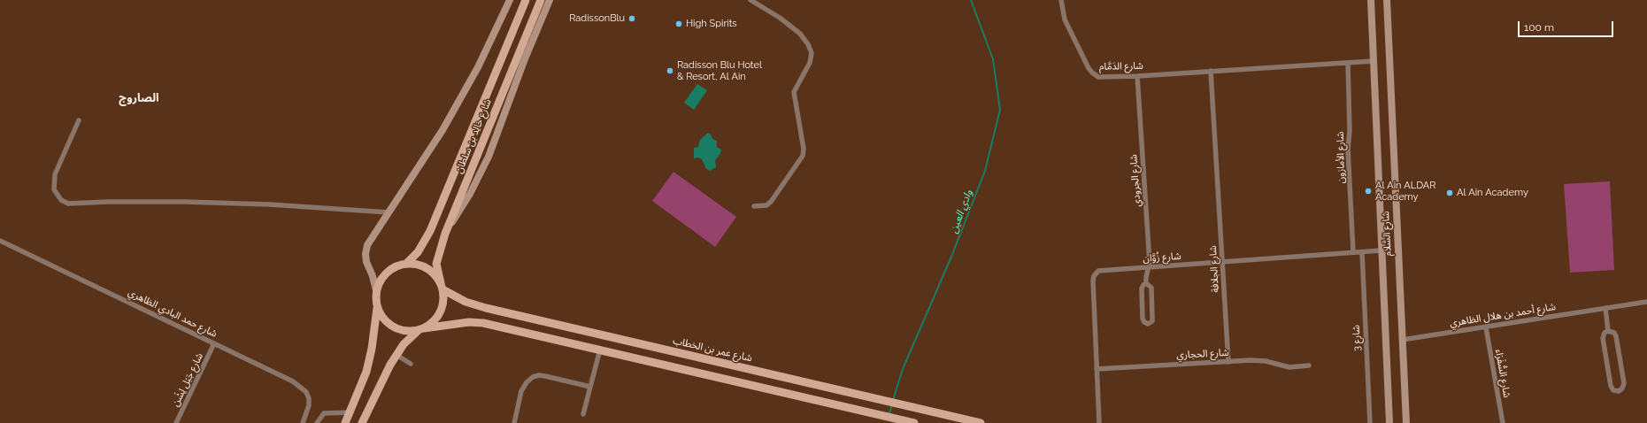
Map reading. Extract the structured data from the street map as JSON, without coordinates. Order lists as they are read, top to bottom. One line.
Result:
{"streets":{"main road":["شارع خالِد بن سلطان","شارع عمر بن الخطاب"],"street":["شارع الدَمَّام","شارع الأمازون","شارع الجرودي","شارع السَّلام","شارع زُوَّان","شارع الجلافة","شارع حمد البادي الظاهري","شارع أحمد بن هلال الظاهري","شارع 3","شارع الحجاري","شارع السُّفَرَاء","شارع جَبَل لِشَن"]},"crossings":[["شارع الدَمَّام","شارع الأمازون"],["شارع الدَمَّام","شارع الجرودي"],["شارع الدَمَّام","شارع السَّلام"],["شارع الدَمَّام","شارع الجلافة"],["شارع خالِد بن سلطان","شارع عمر بن الخطاب"],["شارع الأمازون","شارع زُوَّان"],["شارع الجرودي","شارع زُوَّان"],["شارع السَّلام","شارع زُوَّان"],["شارع السَّلام","شارع أحمد بن هلال الظاهري"],["شارع زُوَّان","شارع الجلافة"],["شارع زُوَّان","شارع 3"],["شارع زُوَّان","شارع الحجاري"],["شارع الجلافة","شارع الحجاري"],["شارع حمد البادي الظاهري","شارع جَبَل لِشَن"],["شارع أحمد بن هلال الظاهري","شارع السُّفَرَاء"]],"districts":["الصاروج"],"water":["وادي العين"],"places":["RadissonBlu","High Spirits","Radisson Blu Hotel & Resort, Al Ain","Al Ain ALDAR Academy","Al Ain Academy"],"scale_bar":"100 m"}
